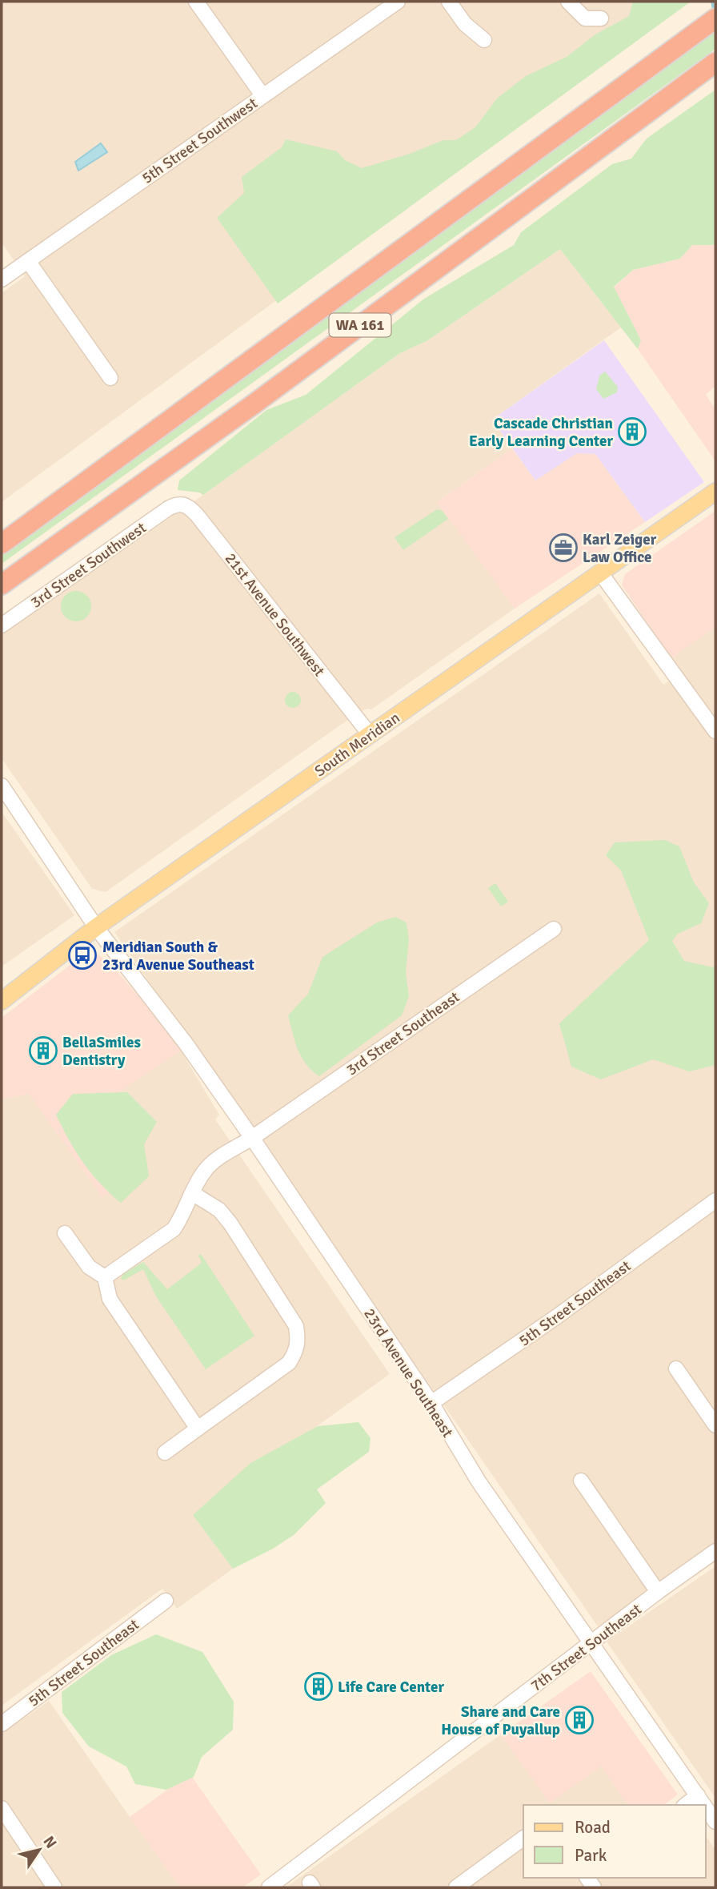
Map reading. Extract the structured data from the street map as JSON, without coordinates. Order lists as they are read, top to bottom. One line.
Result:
{"streets":{"highway":["WA 161"],"main road":["South Meridian"],"street":["5th Street Southwest","3rd Street Southwest","21st Avenue Southwest","3rd Street Southeast","5th Street Southeast","23rd Avenue Southeast","7th Street Southeast"]},"crossings":[["3rd Street Southwest","21st Avenue Southwest"],["21st Avenue Southwest","South Meridian"],["South Meridian","23rd Avenue Southeast"],["3rd Street Southeast","23rd Avenue Southeast"],["5th Street Southeast","23rd Avenue Southeast"],["23rd Avenue Southeast","7th Street Southeast"]],"places":{"building":["Cascade Christian Early Learning Center","BellaSmiles Dentistry","Life Care Center","Share and Care House of Puyallup"],"office":["Karl Zeiger Law Office"],"bus stop":["Meridian South & 23rd Avenue Southeast"]},"legend":["Road","Park"],"north":"top right"}
